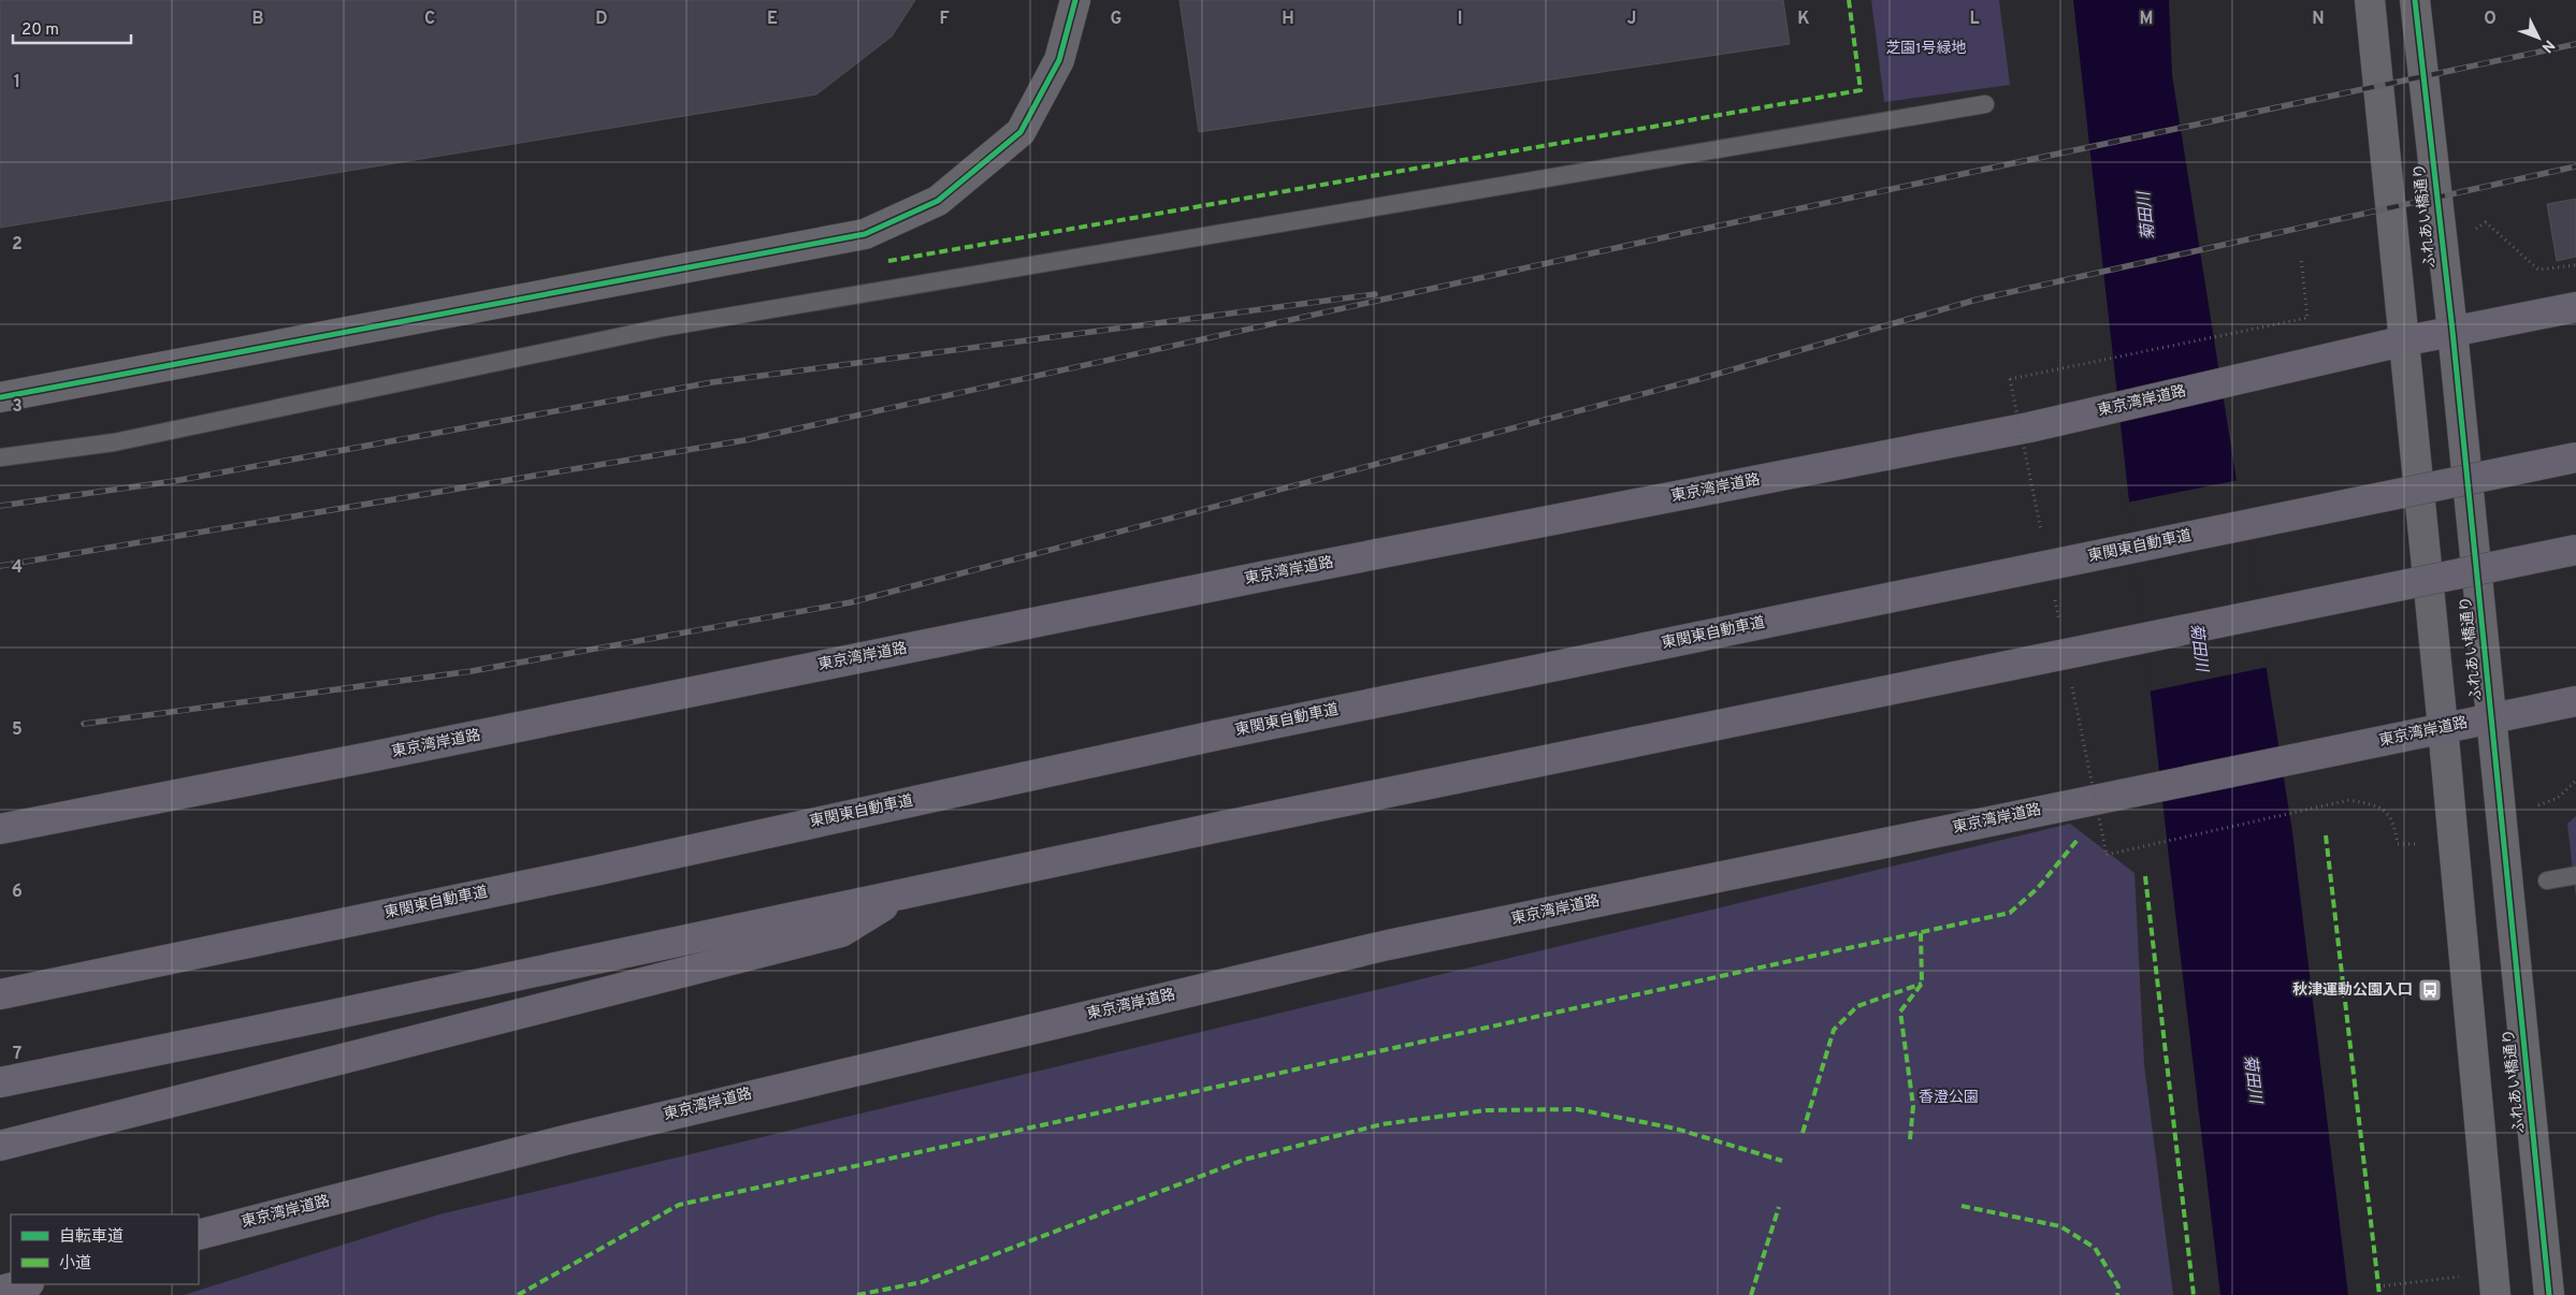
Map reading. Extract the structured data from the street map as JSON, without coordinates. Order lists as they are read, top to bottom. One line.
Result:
{"streets":{"highway":["東京湾岸道路","東関東自動車道"],"street":["ふれあい橋通り"]},"crossings":[["ふれあい橋通り","東京湾岸道路"]],"water":["菊田川"],"parks":["芝園1号緑地","香澄公園"],"places":{"bus stop":["秋津運動公園入口"]},"legend":["自転車道","小道"],"scale_bar":"20 m","north":"bottom right","grid":{"columns":["B","C","D","E","F","G","H","I","J","K","L","M","N","O"],"rows":["1","2","3","4","5","6","7"]}}
